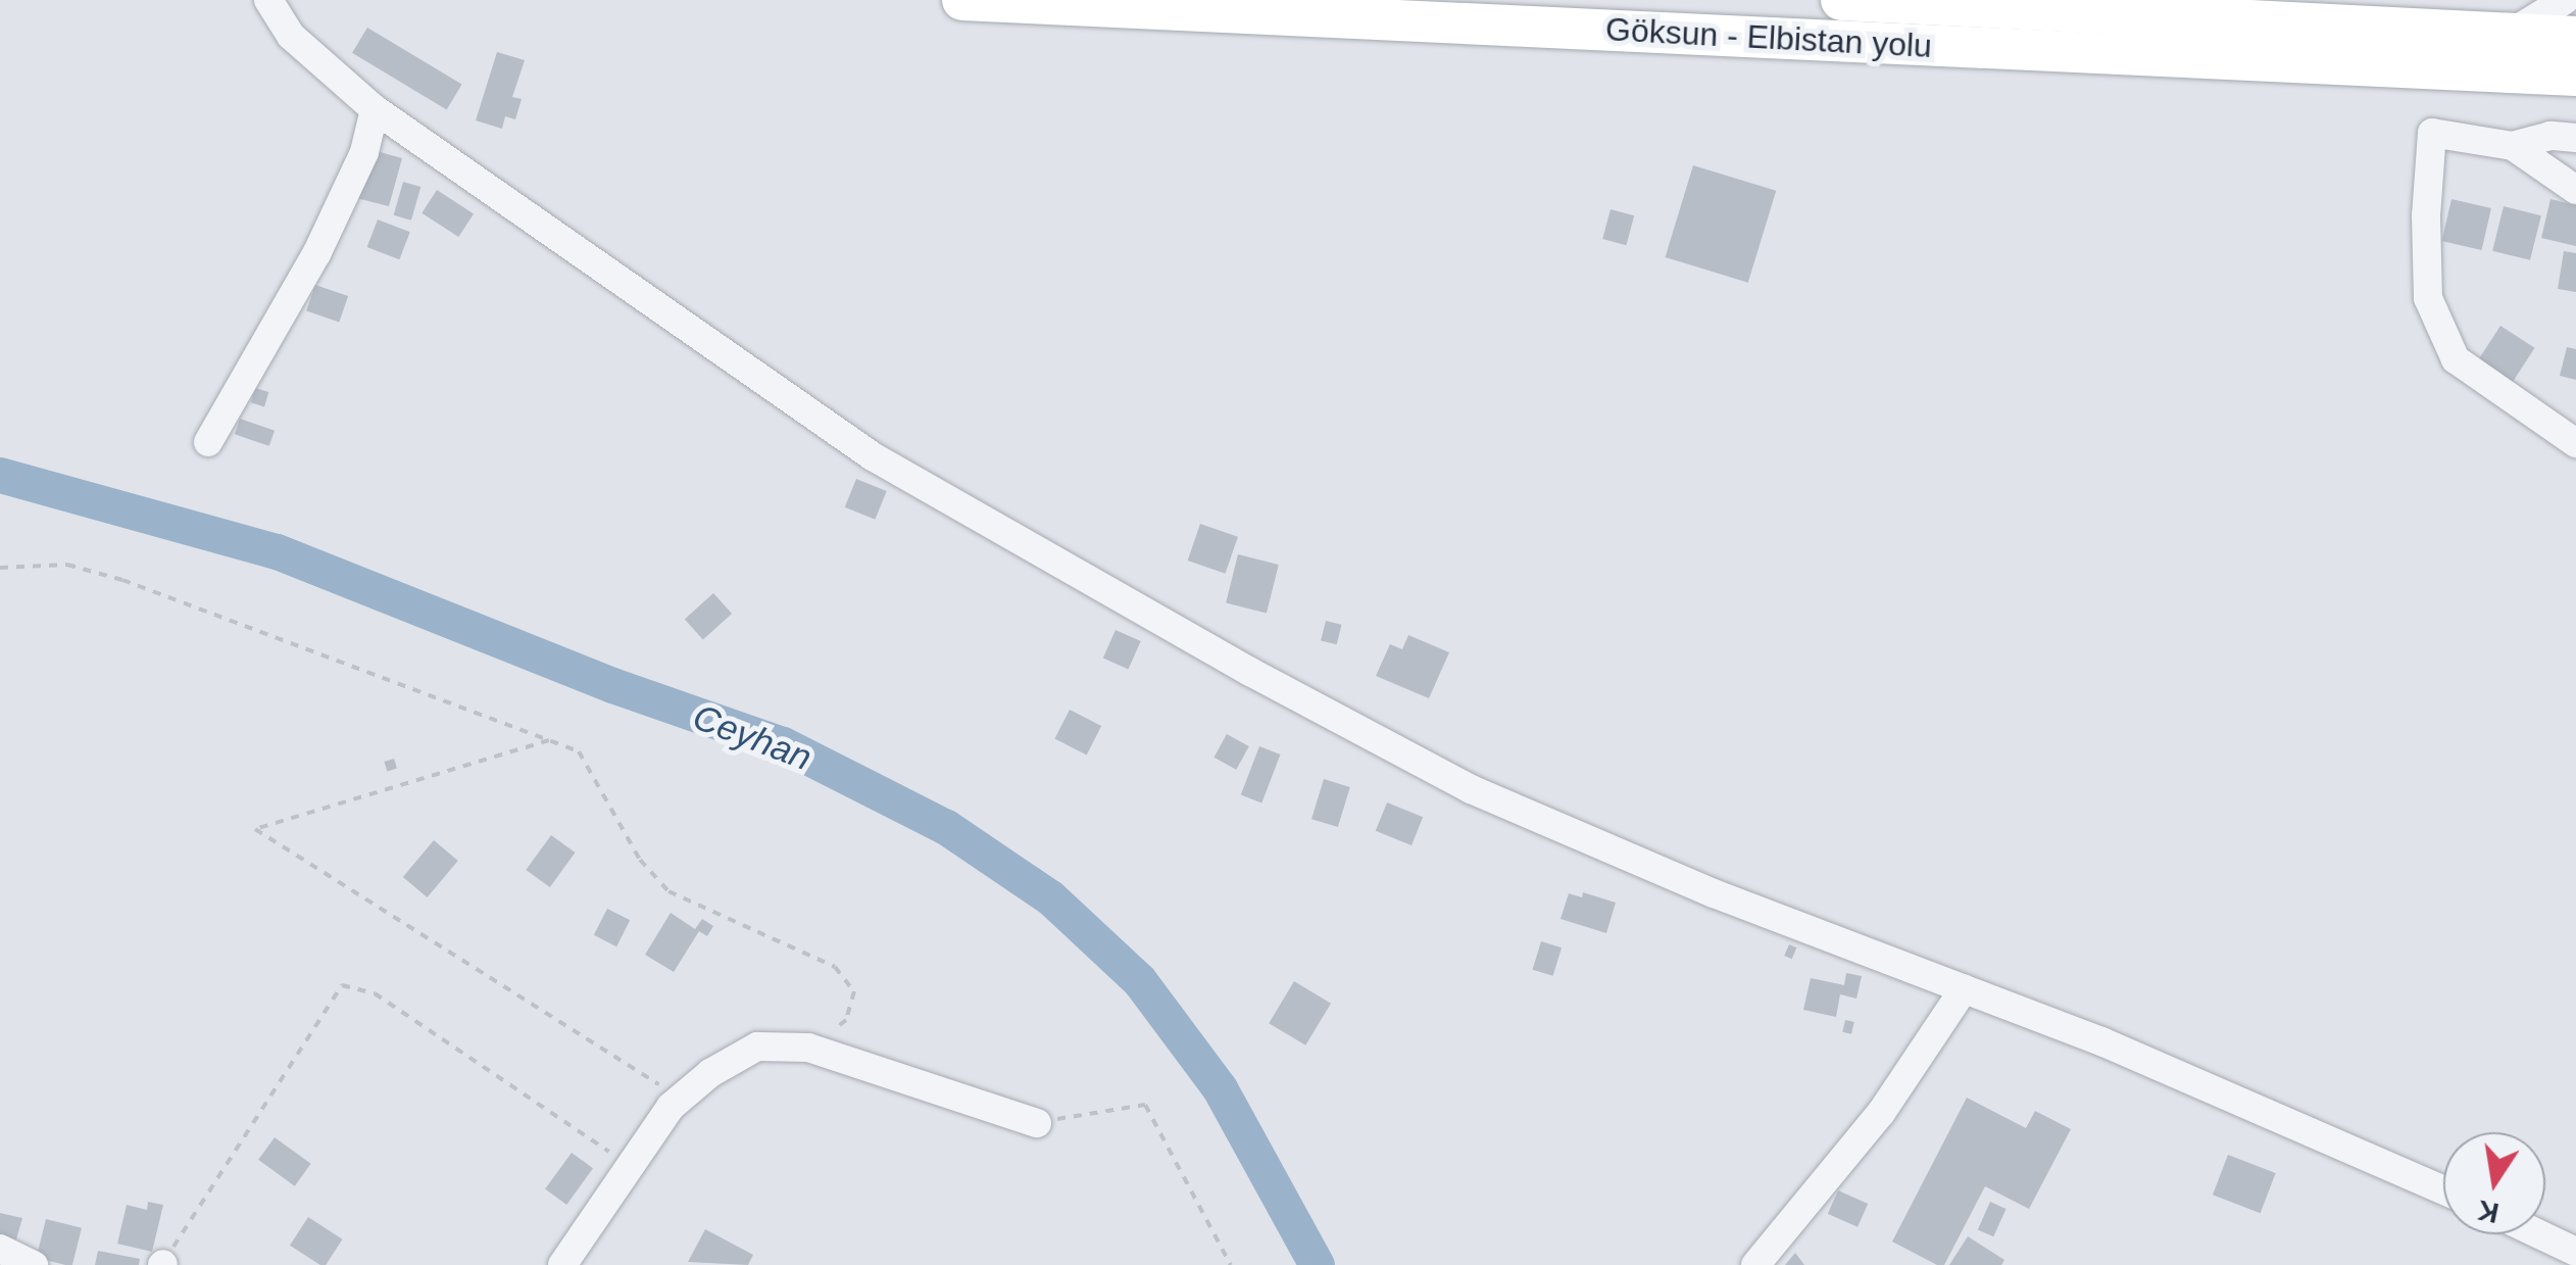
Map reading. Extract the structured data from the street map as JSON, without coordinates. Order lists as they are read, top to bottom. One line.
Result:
{"streets":{"highway":["Göksun - Elbistan yolu"]},"water":["Ceyhan"],"north":"bottom"}
